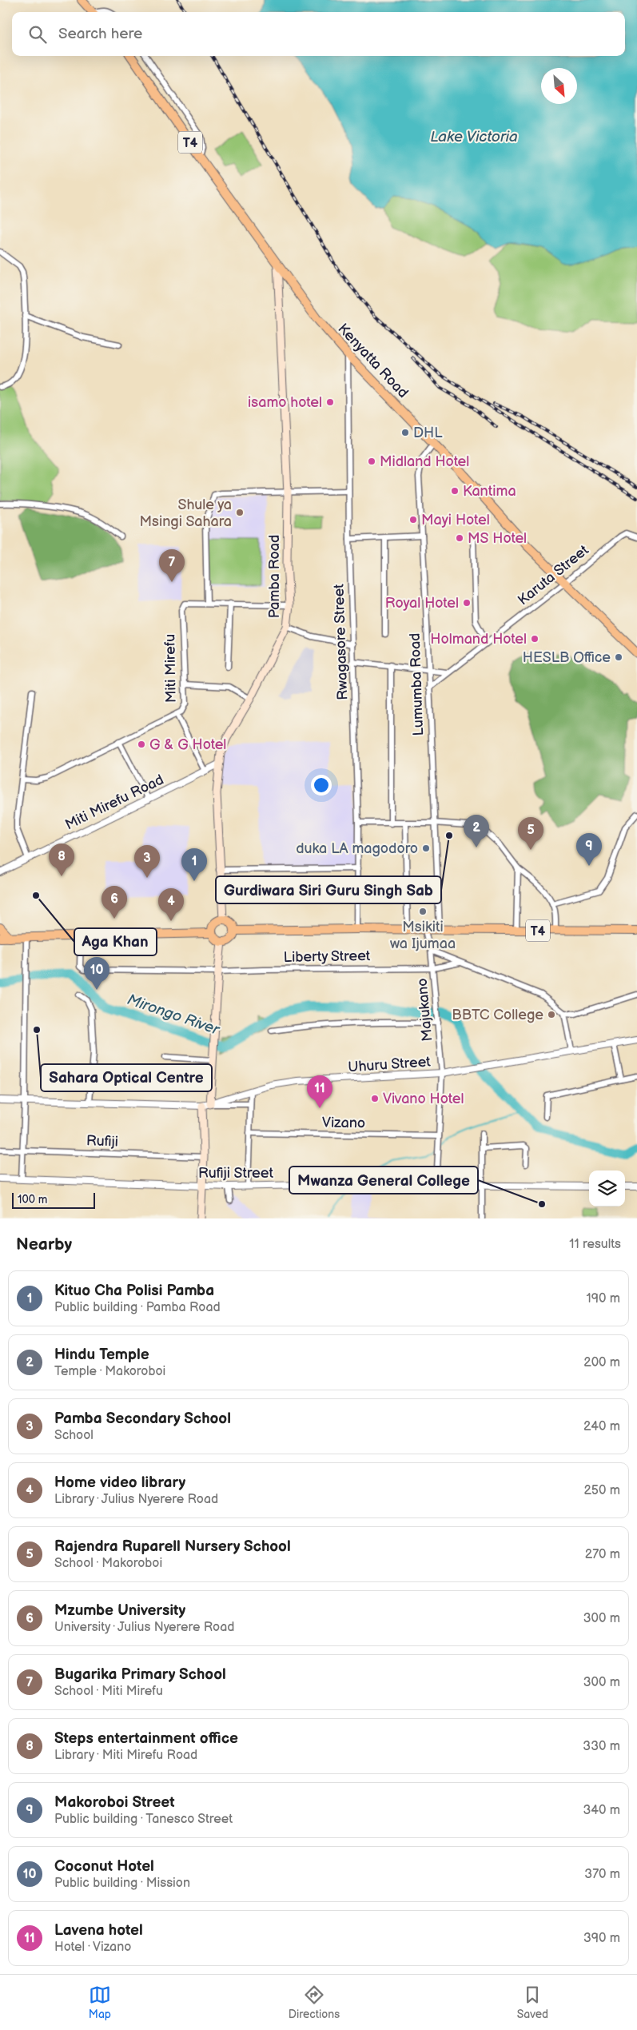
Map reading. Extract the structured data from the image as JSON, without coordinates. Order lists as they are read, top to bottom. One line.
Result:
{"streets":{"highway":["T4","Kenyatta Road"],"main road":["Pamba Road"],"street":["Karuta Street","Rwagasore Street","Miti Mirefu","Lumumba Road","Miti Mirefu Road","Liberty Street","Majukano","Uhuru Street","Vizano","Rufiji","Rufiji Street"]},"crossings":[["T4","Pamba Road"],["T4","Rwagasore Street"],["T4","Lumumba Road"],["Kenyatta Road","Karuta Street"],["Kenyatta Road","Pamba Road"],["Kenyatta Road","Rwagasore Street"],["Kenyatta Road","Lumumba Road"],["Karuta Street","Lumumba Road"],["Pamba Road","Miti Mirefu"],["Pamba Road","Miti Mirefu Road"],["Liberty Street","Majukano"],["Majukano","Uhuru Street"],["Majukano","Vizano"],["Majukano","Rufiji Street"]],"water":["Lake Victoria","Mirongo River"],"places":["isamo hotel","DHL","Midland Hotel","Kantima","Shule ya Msingi Sahara","Mayi Hotel","MS Hotel","Royal Hotel","Holmand Hotel","HESLB Office","G & G Hotel","Gurdiwara Siri Guru Singh Sab","duka LA magodoro","Aga Khan","Msikiti wa Ijumaa","BBTC College","Sahara Optical Centre","Vivano Hotel","Mwanza General College"],"scale_bar":"100 m","north":"bottom right","page":{"search":"Search here","pins":["7","2","5","9","8","3","1","6","4","10","11"],"scale":"100 m","heading":["Nearby","11 results"],"list":[{"mark":"1","name":"Kituo Cha Polisi Pamba","note":"Public building · Pamba Road","value":"190 m"},{"mark":"2","name":"Hindu Temple","note":"Temple · Makoroboi","value":"200 m"},{"mark":"3","name":"Pamba Secondary School","note":"School","value":"240 m"},{"mark":"4","name":"Home video library","note":"Library · Julius Nyerere Road","value":"250 m"},{"mark":"5","name":"Rajendra Ruparell Nursery School","note":"School · Makoroboi","value":"270 m"},{"mark":"6","name":"Mzumbe University","note":"University · Julius Nyerere Road","value":"300 m"},{"mark":"7","name":"Bugarika Primary School","note":"School · Miti Mirefu","value":"300 m"},{"mark":"8","name":"Steps entertainment office","note":"Library · Miti Mirefu Road","value":"330 m"},{"mark":"9","name":"Makoroboi Street","note":"Public building · Tanesco Street","value":"340 m"},{"mark":"10","name":"Coconut Hotel","note":"Public building · Mission","value":"370 m"},{"mark":"11","name":"Lavena hotel","note":"Hotel · Vizano","value":"390 m"}],"nav":["Map","Directions","Saved"]}}
